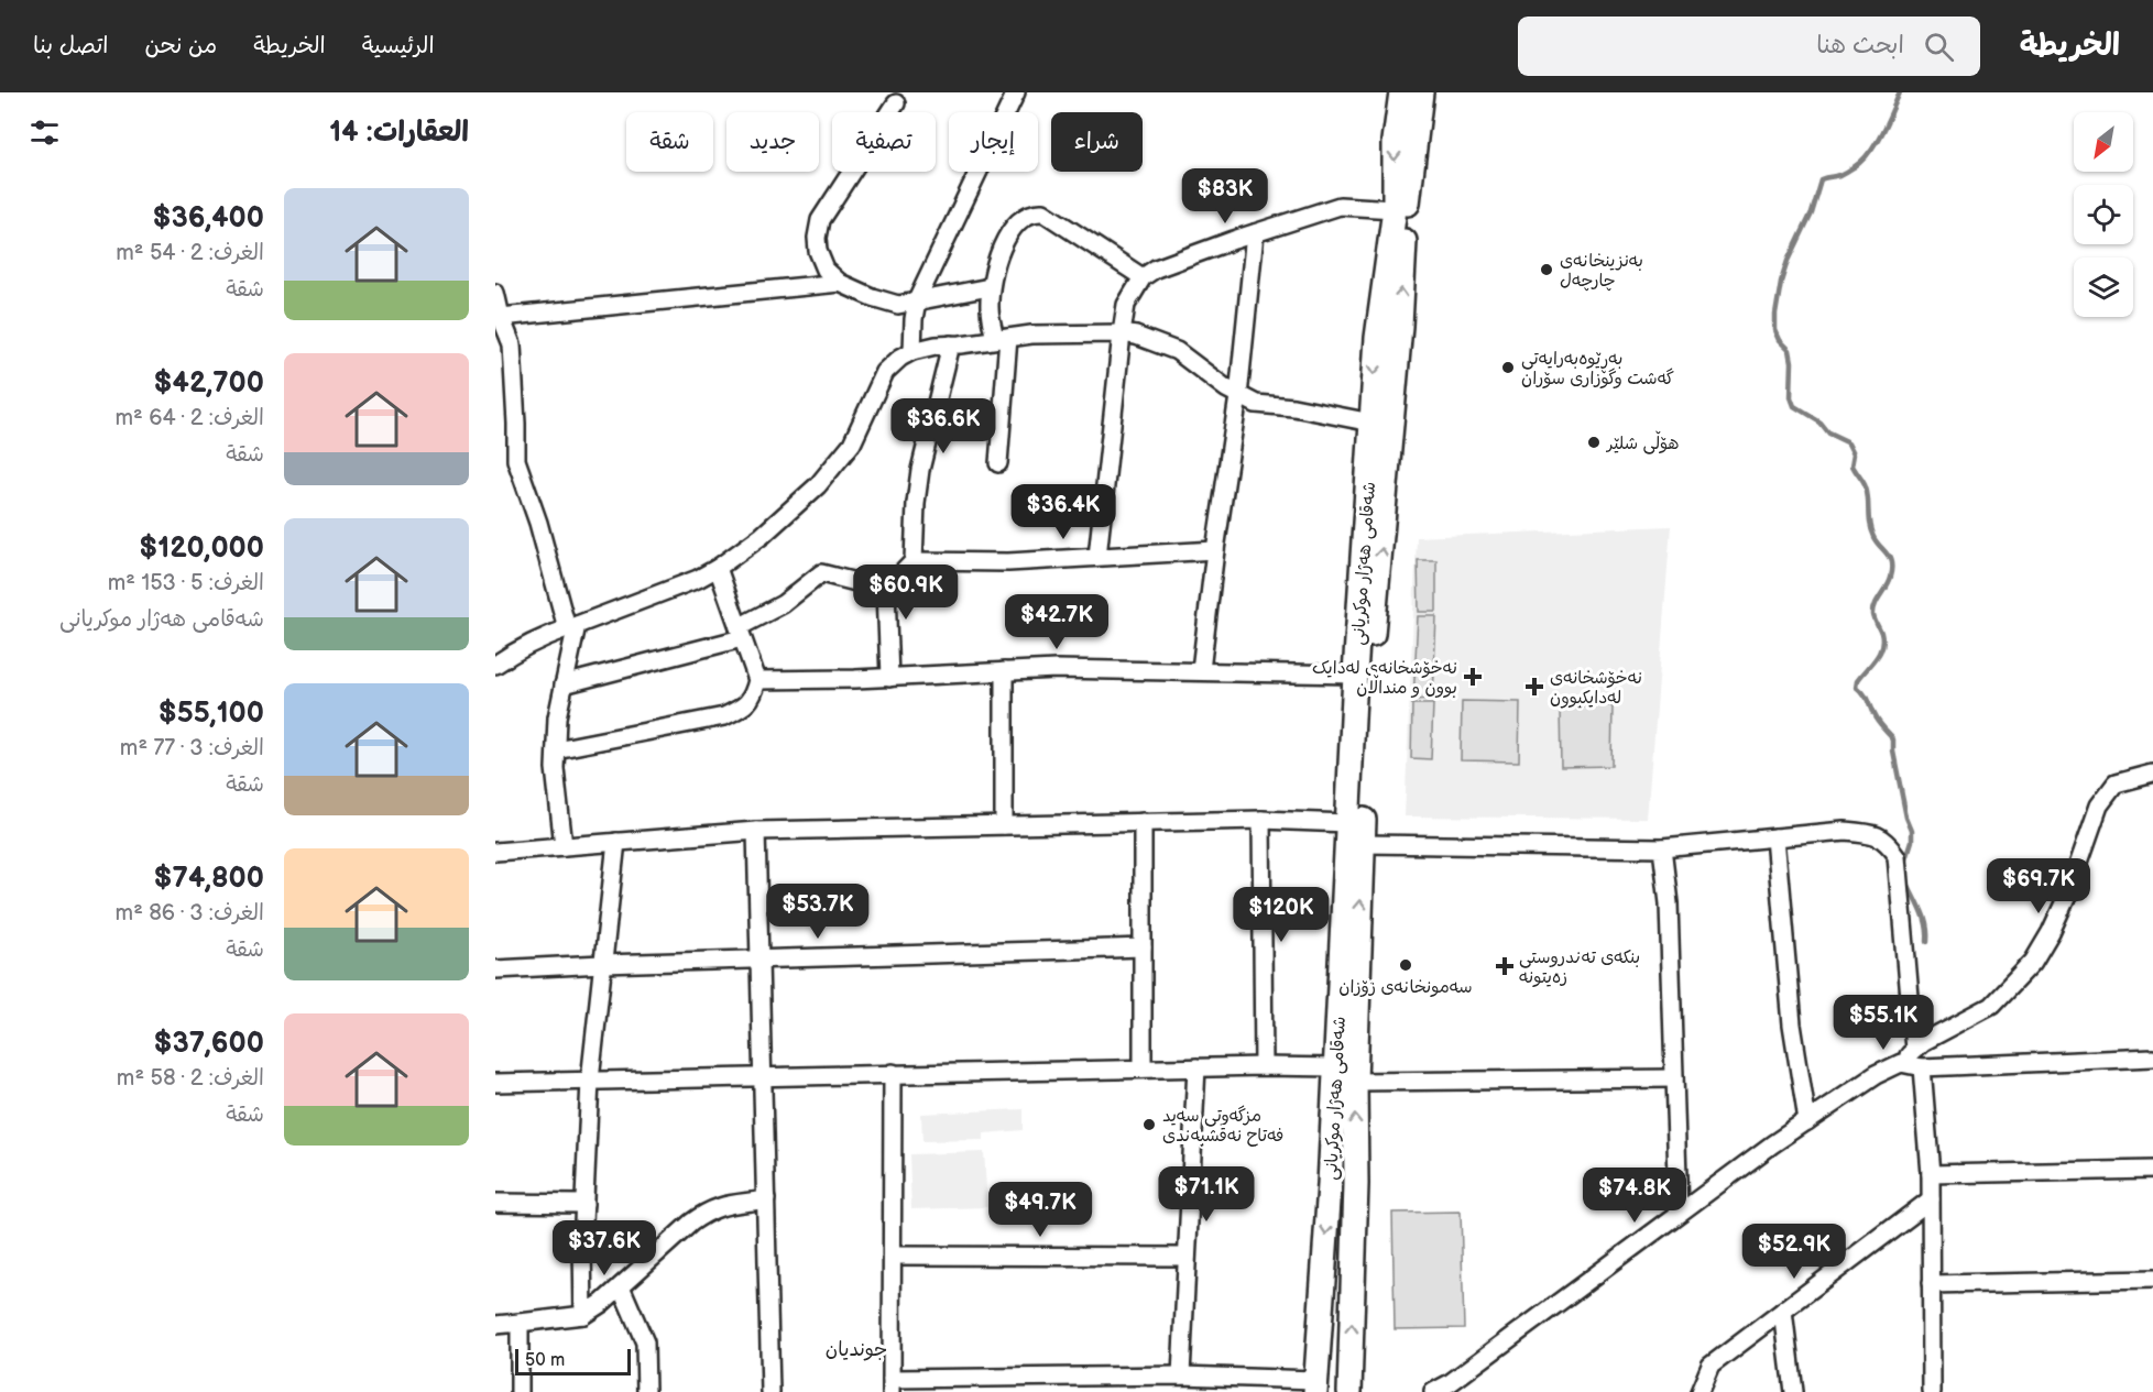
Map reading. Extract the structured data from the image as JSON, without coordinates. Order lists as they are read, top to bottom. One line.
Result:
{"streets":{"highway":["شەقامی ھەژار موکریانی"]},"districts":["جوندیان"],"places":{"other":["بەنزینخانەی چارچەل","بەڕێوەبەرایەتی گەشت وگوزاری سۆران","هۆڵی شلێر","سەمونخانەی زۆزان","مزگەوتی سەید فەتاح نەقشبەندی"],"health":["نەخۆشخانەی لەدایک بوون و منداڵان","نەخۆشخانەی لەدایکبوون","بنکەی تەندروستی زەیتونە"]},"scale_bar":"50 m","north":"bottom left","page":{"header":"الخريطة","search":"ابحث هنا","nav":["الرئيسية","الخريطة","من نحن","اتصل بنا"],"heading":"العقارات: 14","chip":["شراء","إيجار","تصفية","جديد","شقة"],"price":["$83K","$36.6K","$36.4K","$60.9K","$42.7K","$69.7K","$53.7K","$120K","$55.1K","$71.1K","$74.8K","$49.7K","$37.6K","$52.9K"],"list":[{"name":"$36,400","note":"الغرف: 2 · 54 m² · شقة"},{"name":"$42,700","note":"الغرف: 2 · 64 m² · شقة"},{"name":"$120,000","note":"الغرف: 5 · 153 m² · شەقامی ھەژار موکریانی"},{"name":"$55,100","note":"الغرف: 3 · 77 m² · شقة"},{"name":"$74,800","note":"الغرف: 3 · 86 m² · شقة"},{"name":"$37,600","note":"الغرف: 2 · 58 m² · شقة"}],"scale":"50 m"}}
